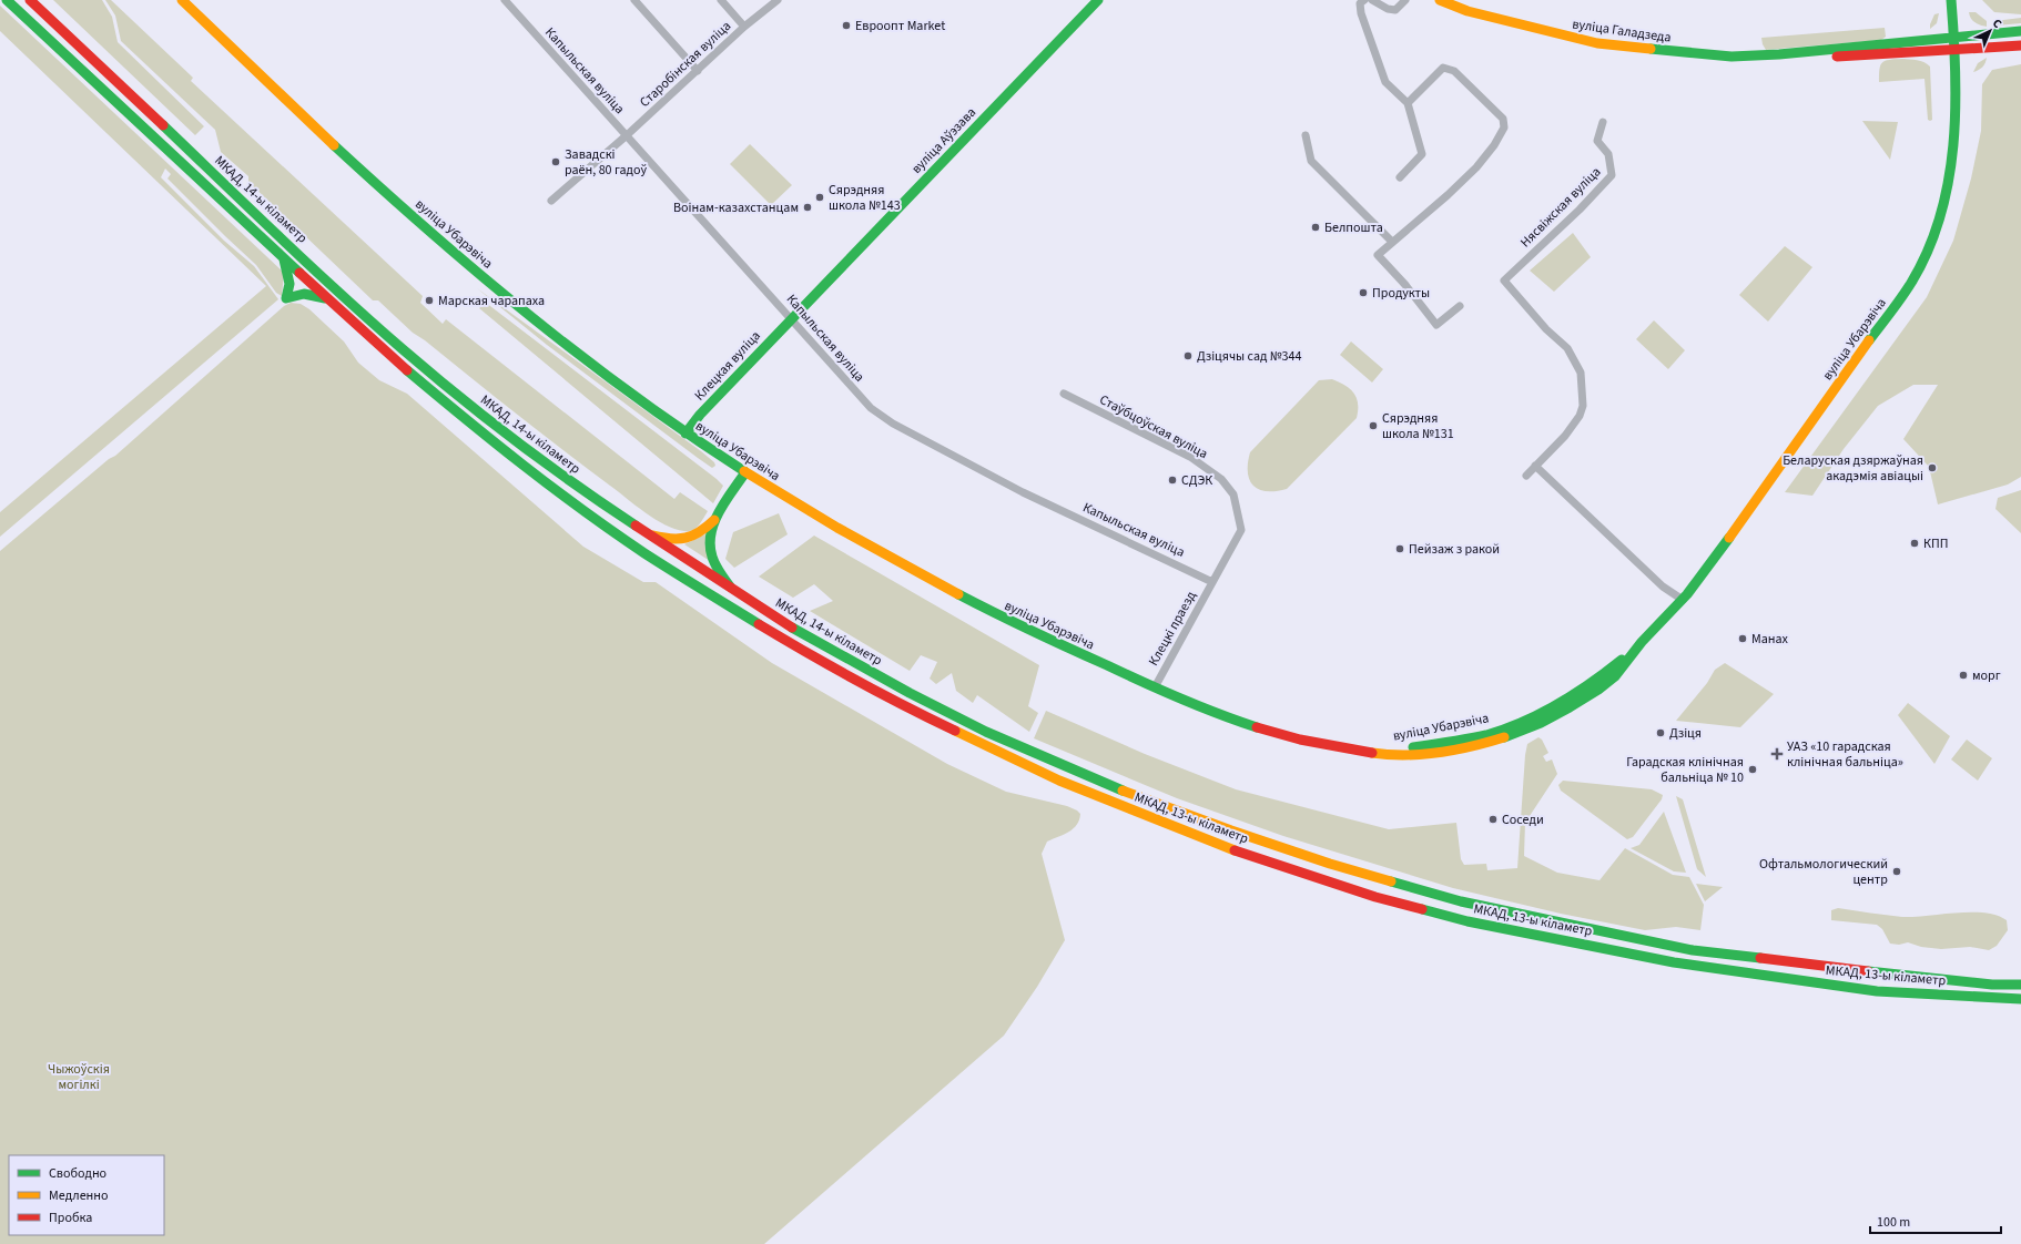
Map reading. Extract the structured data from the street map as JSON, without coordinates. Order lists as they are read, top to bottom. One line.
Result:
{"streets":{"main road":["вуліца Галадзеда","вуліца Аўэзава","МКАД, 14-ы кіламетр","вуліца Убарэвіча","Клецкая вуліца","МКАД, 13-ы кіламетр"],"street":["Старобінская вуліца","Капыльская вуліца","Нясвіжская вуліца","Стаўбцоўская вуліца","Клецкі праезд"]},"crossings":[["вуліца Галадзеда","вуліца Убарэвіча"],["Старобінская вуліца","Капыльская вуліца"],["Капыльская вуліца","вуліца Аўэзава"],["Капыльская вуліца","Клецкая вуліца"],["Капыльская вуліца","Стаўбцоўская вуліца"],["Капыльская вуліца","Клецкі праезд"],["вуліца Аўэзава","Клецкая вуліца"],["МКАД, 14-ы кіламетр","МКАД, 13-ы кіламетр"],["вуліца Убарэвіча","Клецкая вуліца"],["вуліца Убарэвіча","Клецкі праезд"],["Стаўбцоўская вуліца","Клецкі праезд"]],"parks":["Чыжоўскія могілкі"],"places":{"other":["Евроопт Market","Завадскі раён, 80 гадоў","Сярэдняя школа №143","Воінам-казахстанцам","Белпошта","Продукты","Марская чарапаха","Дзіцячы сад №344","Сярэдняя школа №131","Беларуская дзяржаўная акадэмія авіацыі","СДЭК","КПП","Пейзаж з ракой","Манах","морг","Дзіця","Гарадская клінічная бальніца № 10","Соседи","Офтальмологический центр"],"health":["УАЗ «10 гарадская клінічная бальніца»"]},"legend":["Свободно","Медленно","Пробка"],"scale_bar":"100 m","north":"top right"}
